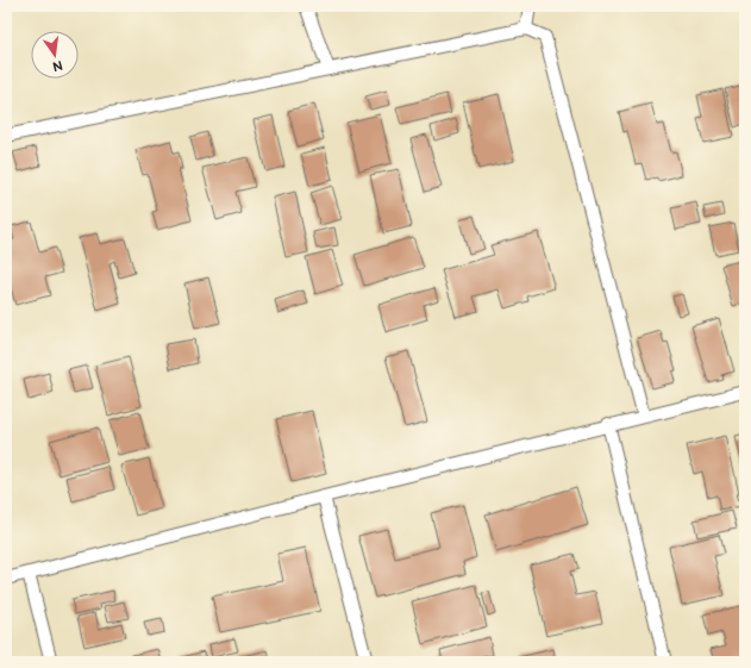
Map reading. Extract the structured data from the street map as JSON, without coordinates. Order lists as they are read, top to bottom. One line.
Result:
{"north":"bottom"}
